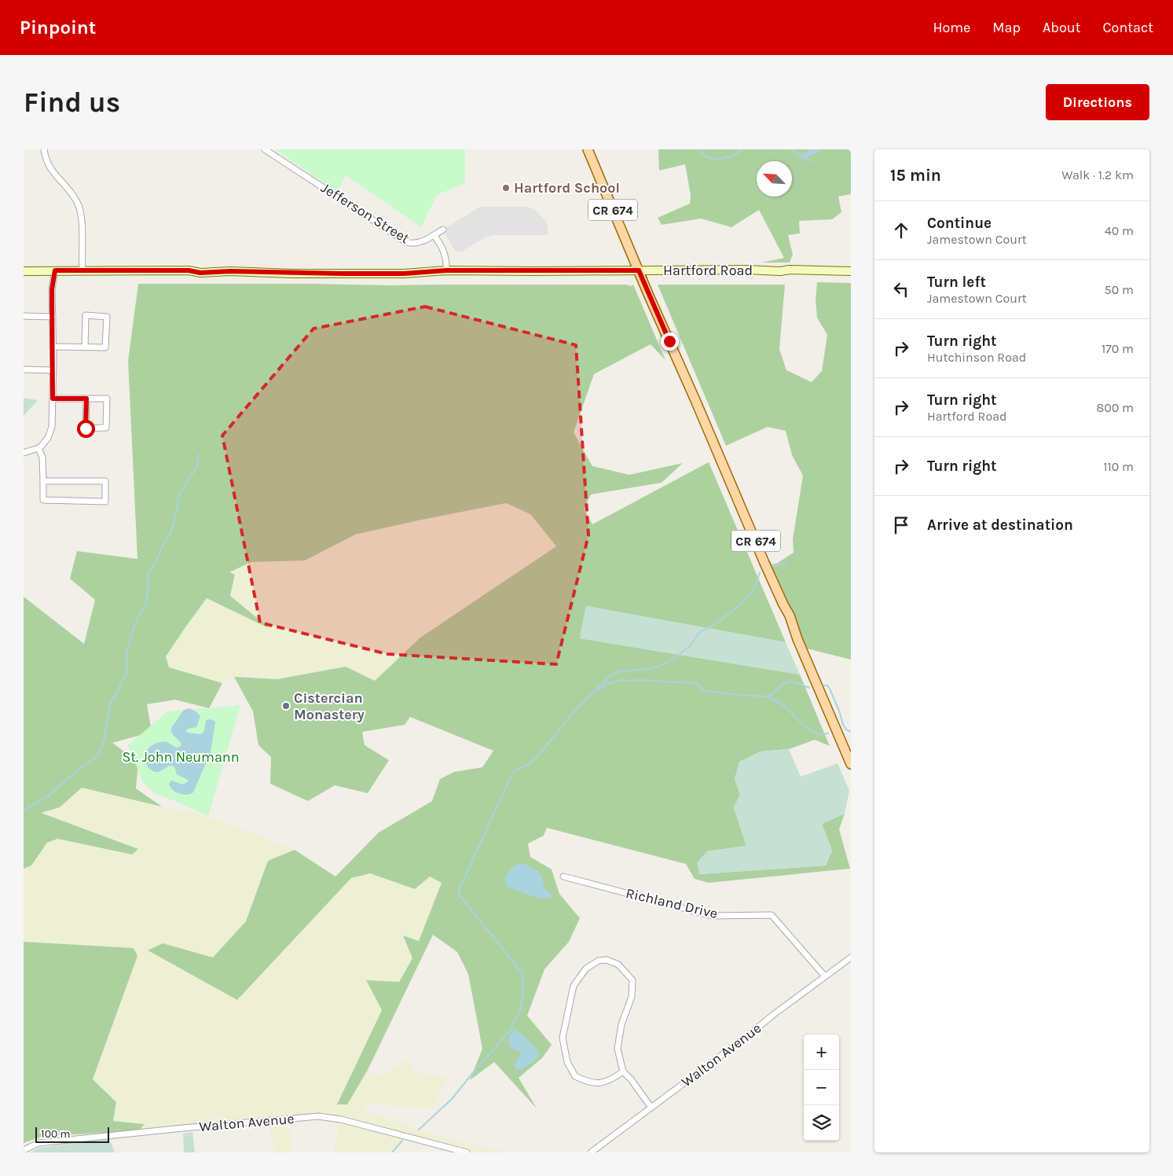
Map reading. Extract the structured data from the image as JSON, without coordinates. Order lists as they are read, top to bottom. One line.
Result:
{"streets":{"main road":["CR 674"],"street":["Jefferson Street","Hartford Road","Richland Drive","Walton Avenue"]},"crossings":[["CR 674","Hartford Road"],["Richland Drive","Walton Avenue"]],"parks":["St. John Neumann"],"places":["Hartford School","Cistercian Monastery"],"scale_bar":"100 m","north":"top left","page":{"header":"Pinpoint","nav":["Home","Map","About","Contact"],"buttons":"Directions","title":"Find us","heading":["15 min","Walk · 1.2 km"],"list":[["Continue","Jamestown Court","40 m"],["Turn left","Jamestown Court","50 m"],["Turn right","Hutchinson Road","170 m"],["Turn right","Hartford Road","800 m"],["Turn right","110 m"],"Arrive at destination"],"map_buttons":["+","−"],"scale":"100 m"}}
